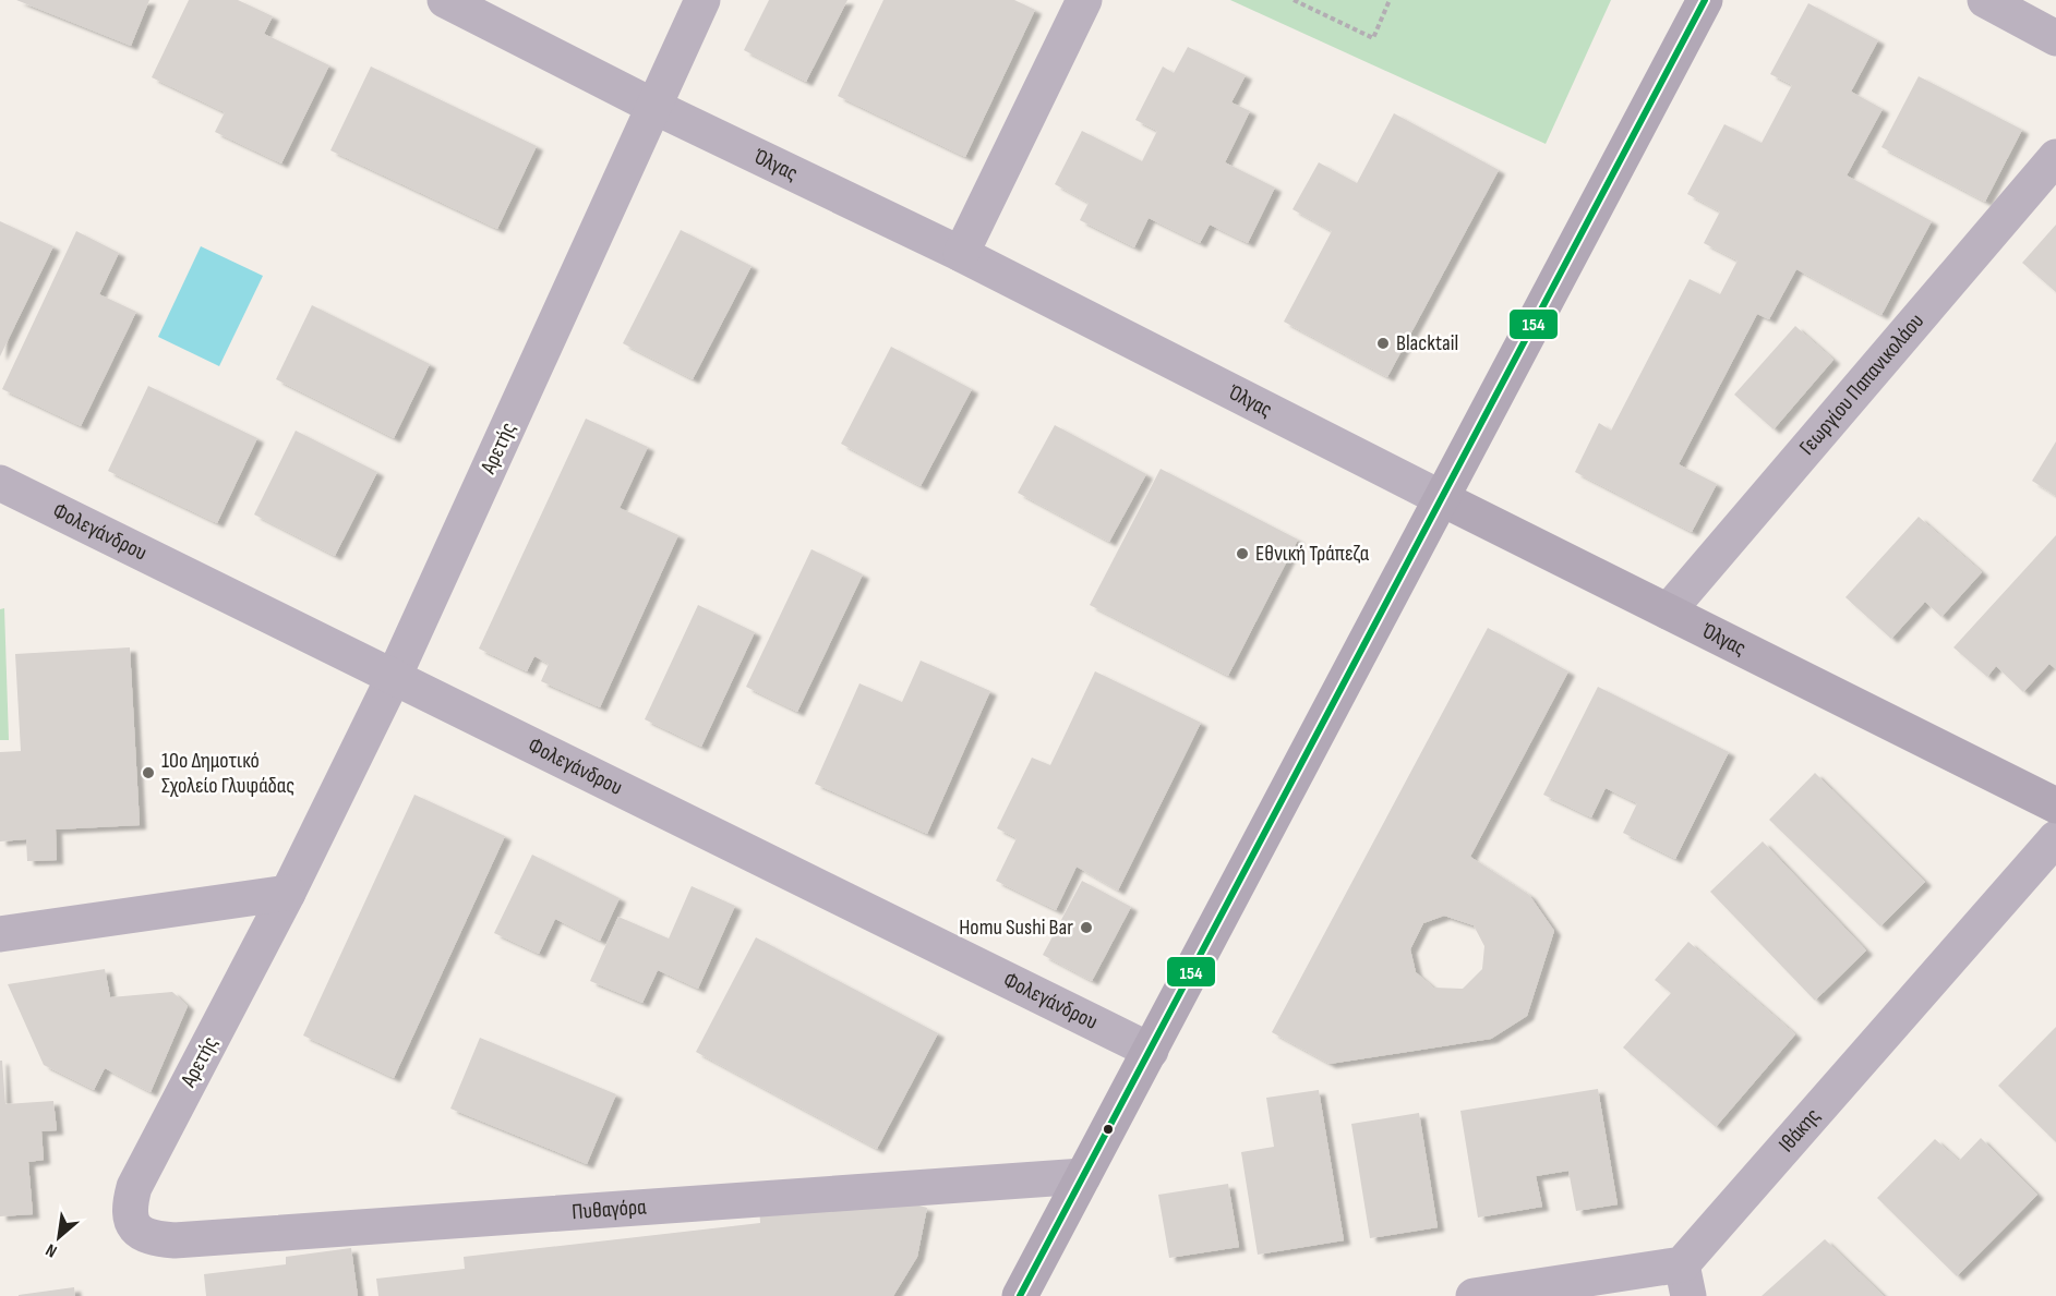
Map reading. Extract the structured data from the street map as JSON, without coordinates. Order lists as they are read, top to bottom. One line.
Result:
{"streets":{"main road":["Όλγας"],"street":["Γεωργίου Παπανικολάου","Αρετής","Φολεγάνδρου","Ιθάκης","Πυθαγόρα"]},"crossings":[["Όλγας","Γεωργίου Παπανικολάου"],["Όλγας","Αρετής"],["Αρετής","Φολεγάνδρου"],["Αρετής","Πυθαγόρα"]],"places":["Blacktail","Εθνική Τράπεζα","10o Δημοτικό Σχολείο Γλυφάδας","Homu Sushi Bar"],"lines":["transit line 154"],"north":"bottom left"}
